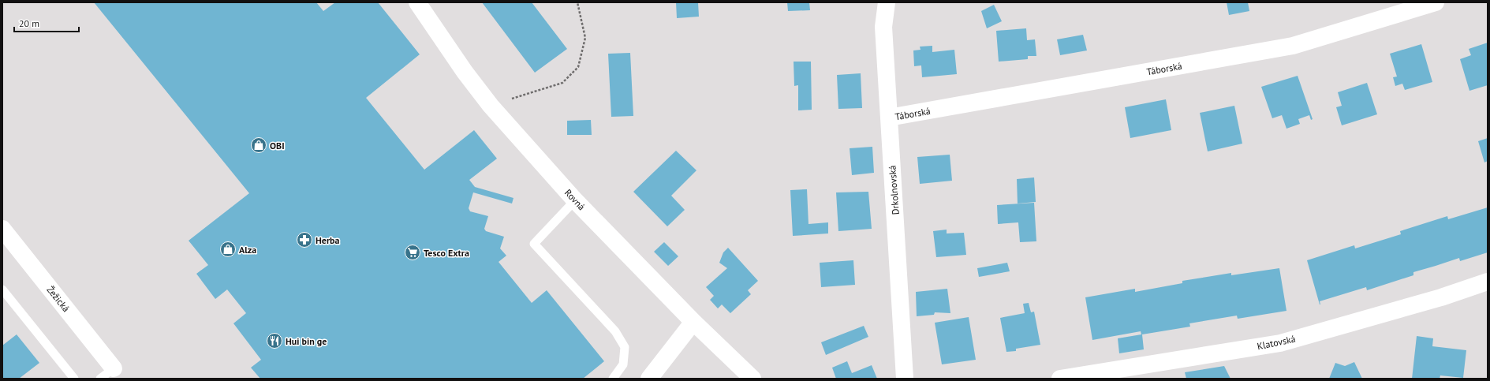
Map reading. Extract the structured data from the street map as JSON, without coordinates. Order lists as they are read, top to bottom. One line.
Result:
{"streets":{"street":["Táborská","Drkolnovská","Rovná","Žežická","Klatovská"]},"crossings":[["Táborská","Drkolnovská"]],"places":{"shop":["OBI","Alza"],"pharmacy":["Herba"],"supermarket":["Tesco Extra"],"restaurant":["Hui bin ge"]},"scale_bar":"20 m"}
